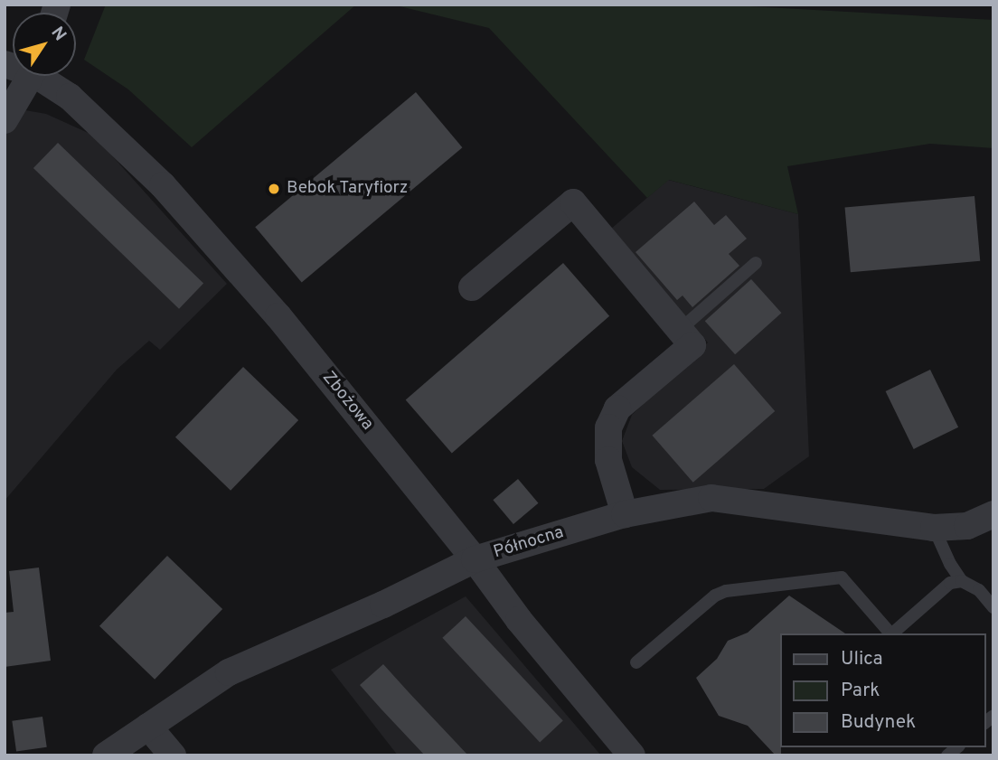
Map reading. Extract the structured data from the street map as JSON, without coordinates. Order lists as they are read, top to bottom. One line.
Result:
{"streets":{"street":["Zbożowa","Północna"]},"crossings":[["Zbożowa","Północna"]],"places":["Bebok Taryfiorz"],"legend":["Ulica","Park","Budynek"],"north":"top right"}
